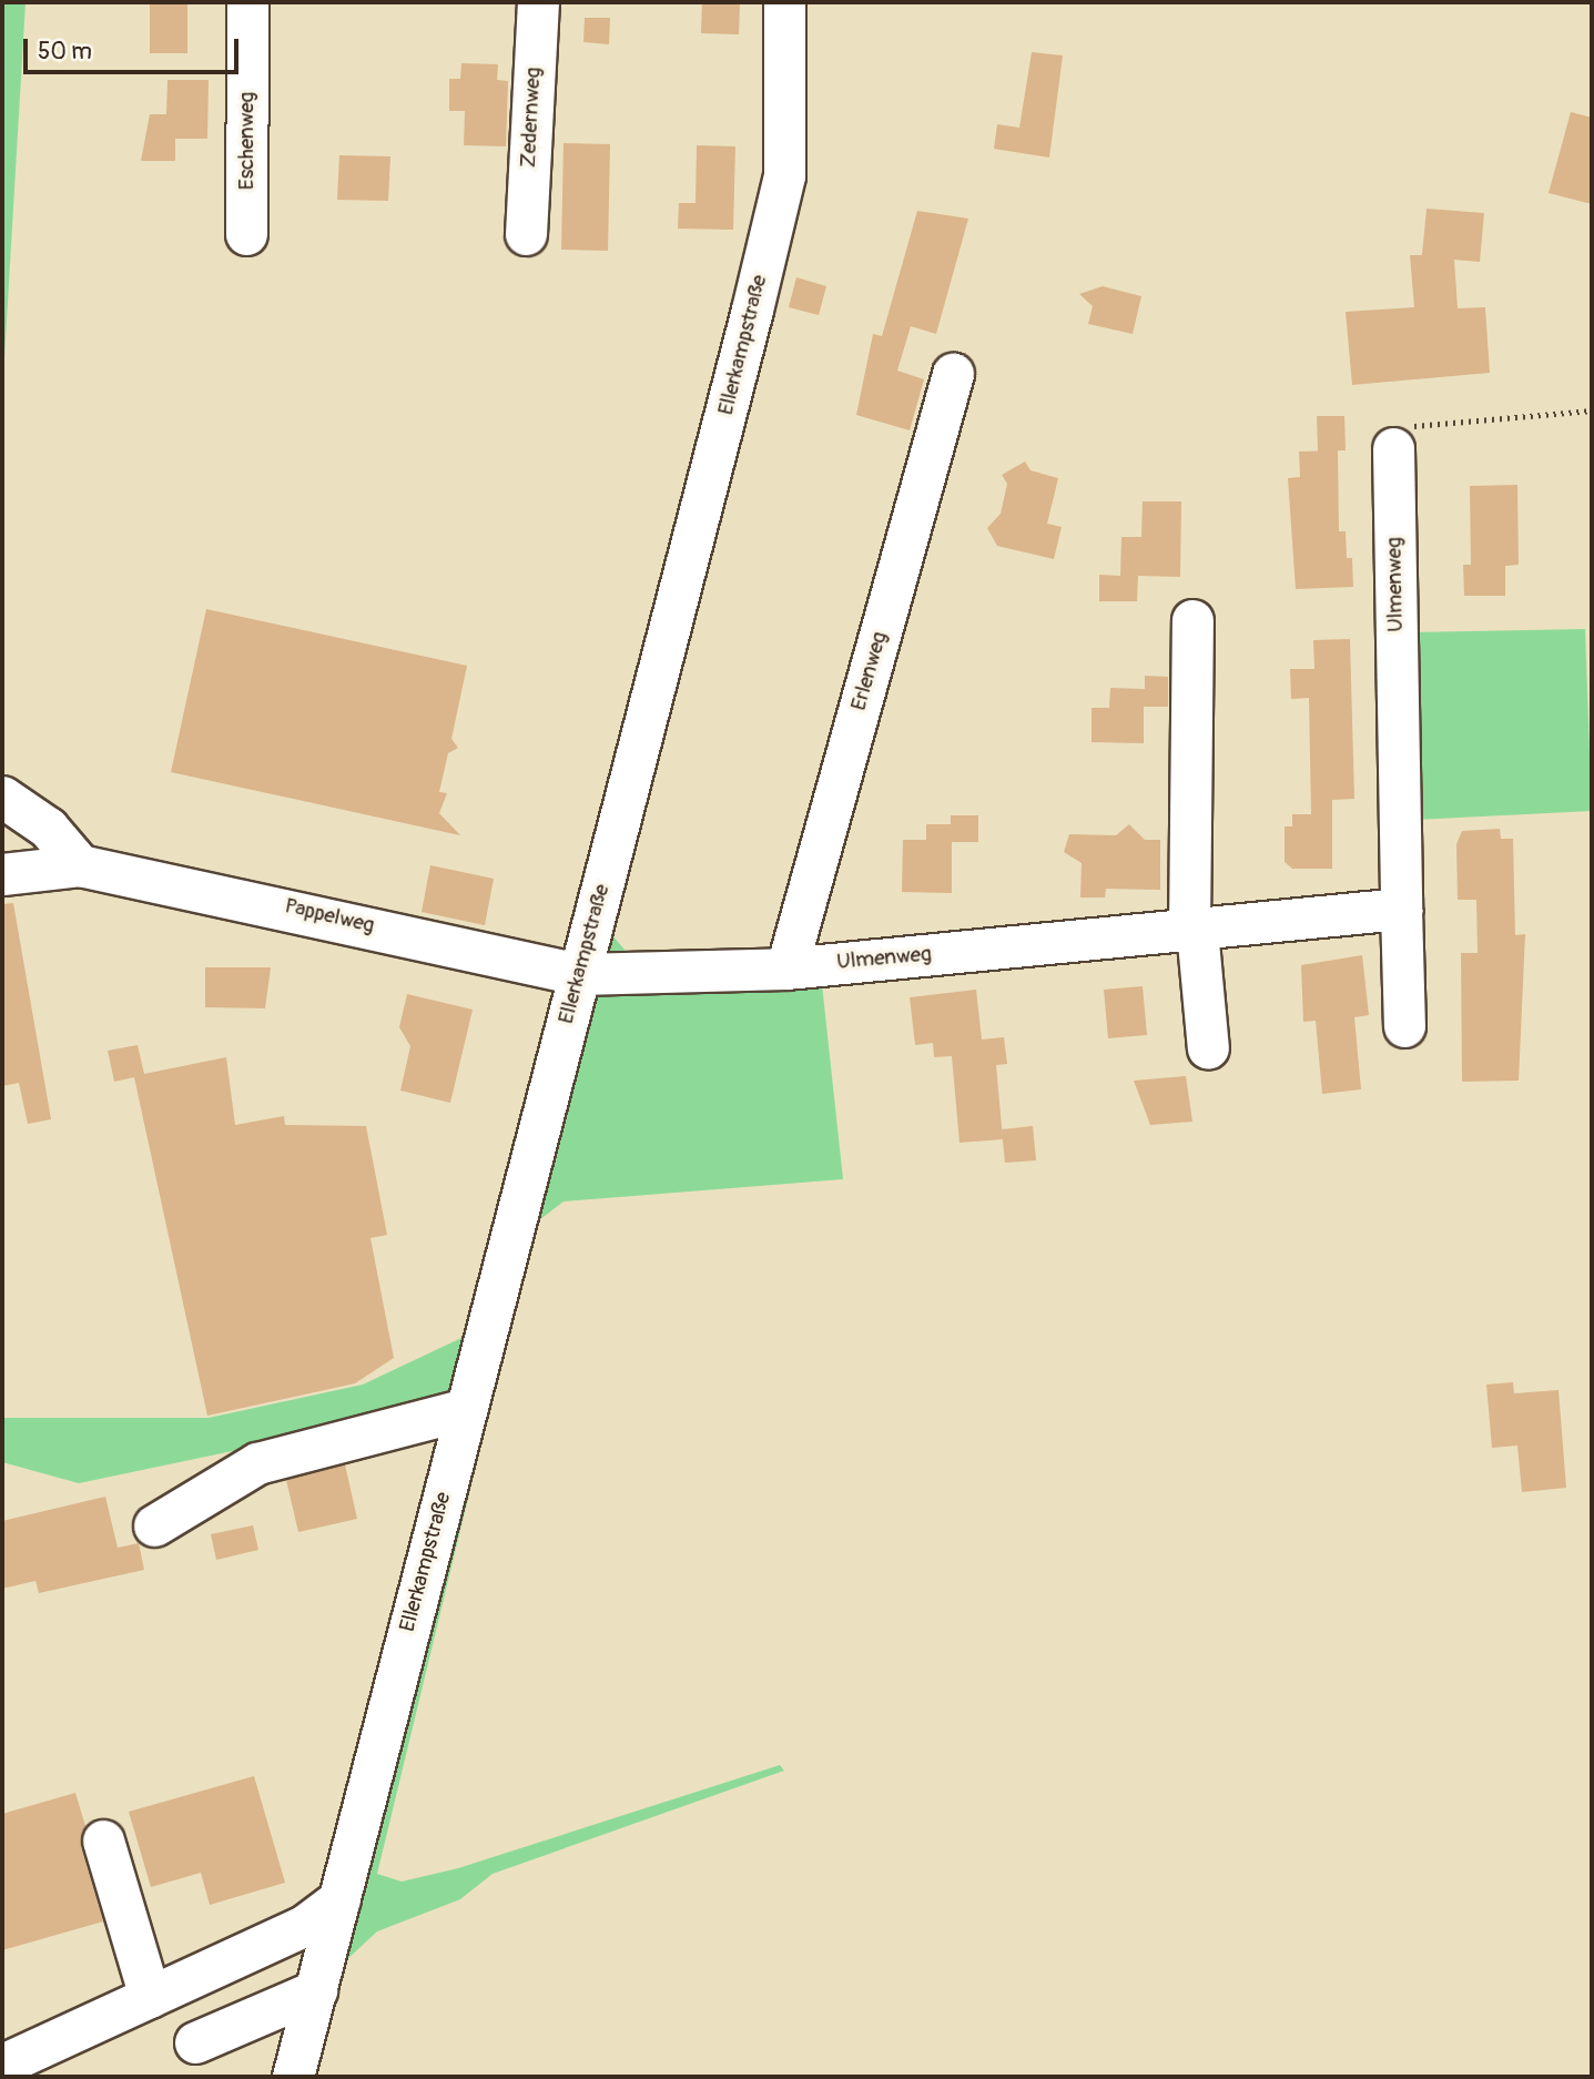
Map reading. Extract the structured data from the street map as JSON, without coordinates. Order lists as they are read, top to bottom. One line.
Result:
{"streets":{"street":["Zedernweg","Eschenweg","Ellerkampstraße","Ulmenweg","Erlenweg","Pappelweg"]},"crossings":[["Ellerkampstraße","Ulmenweg"],["Ellerkampstraße","Pappelweg"],["Ulmenweg","Erlenweg"],["Ulmenweg","Pappelweg"]],"scale_bar":"50 m"}
